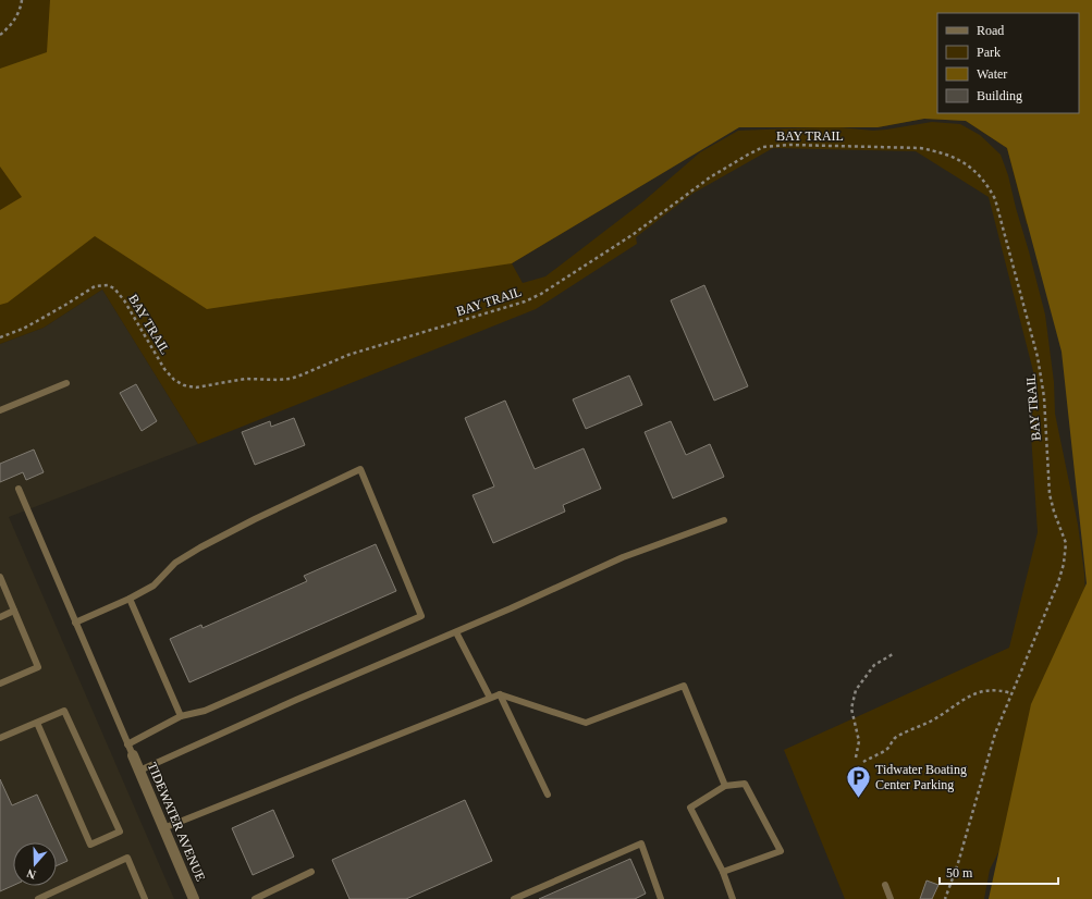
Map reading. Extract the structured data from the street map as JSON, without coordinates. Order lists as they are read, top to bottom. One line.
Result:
{"streets":{"street":["TIDEWATER AVENUE"],"path":["BAY TRAIL"]},"places":{"parking":["Tidwater Boating Center Parking"]},"legend":["Road","Park","Water","Building"],"scale_bar":"50 m","north":"bottom"}
